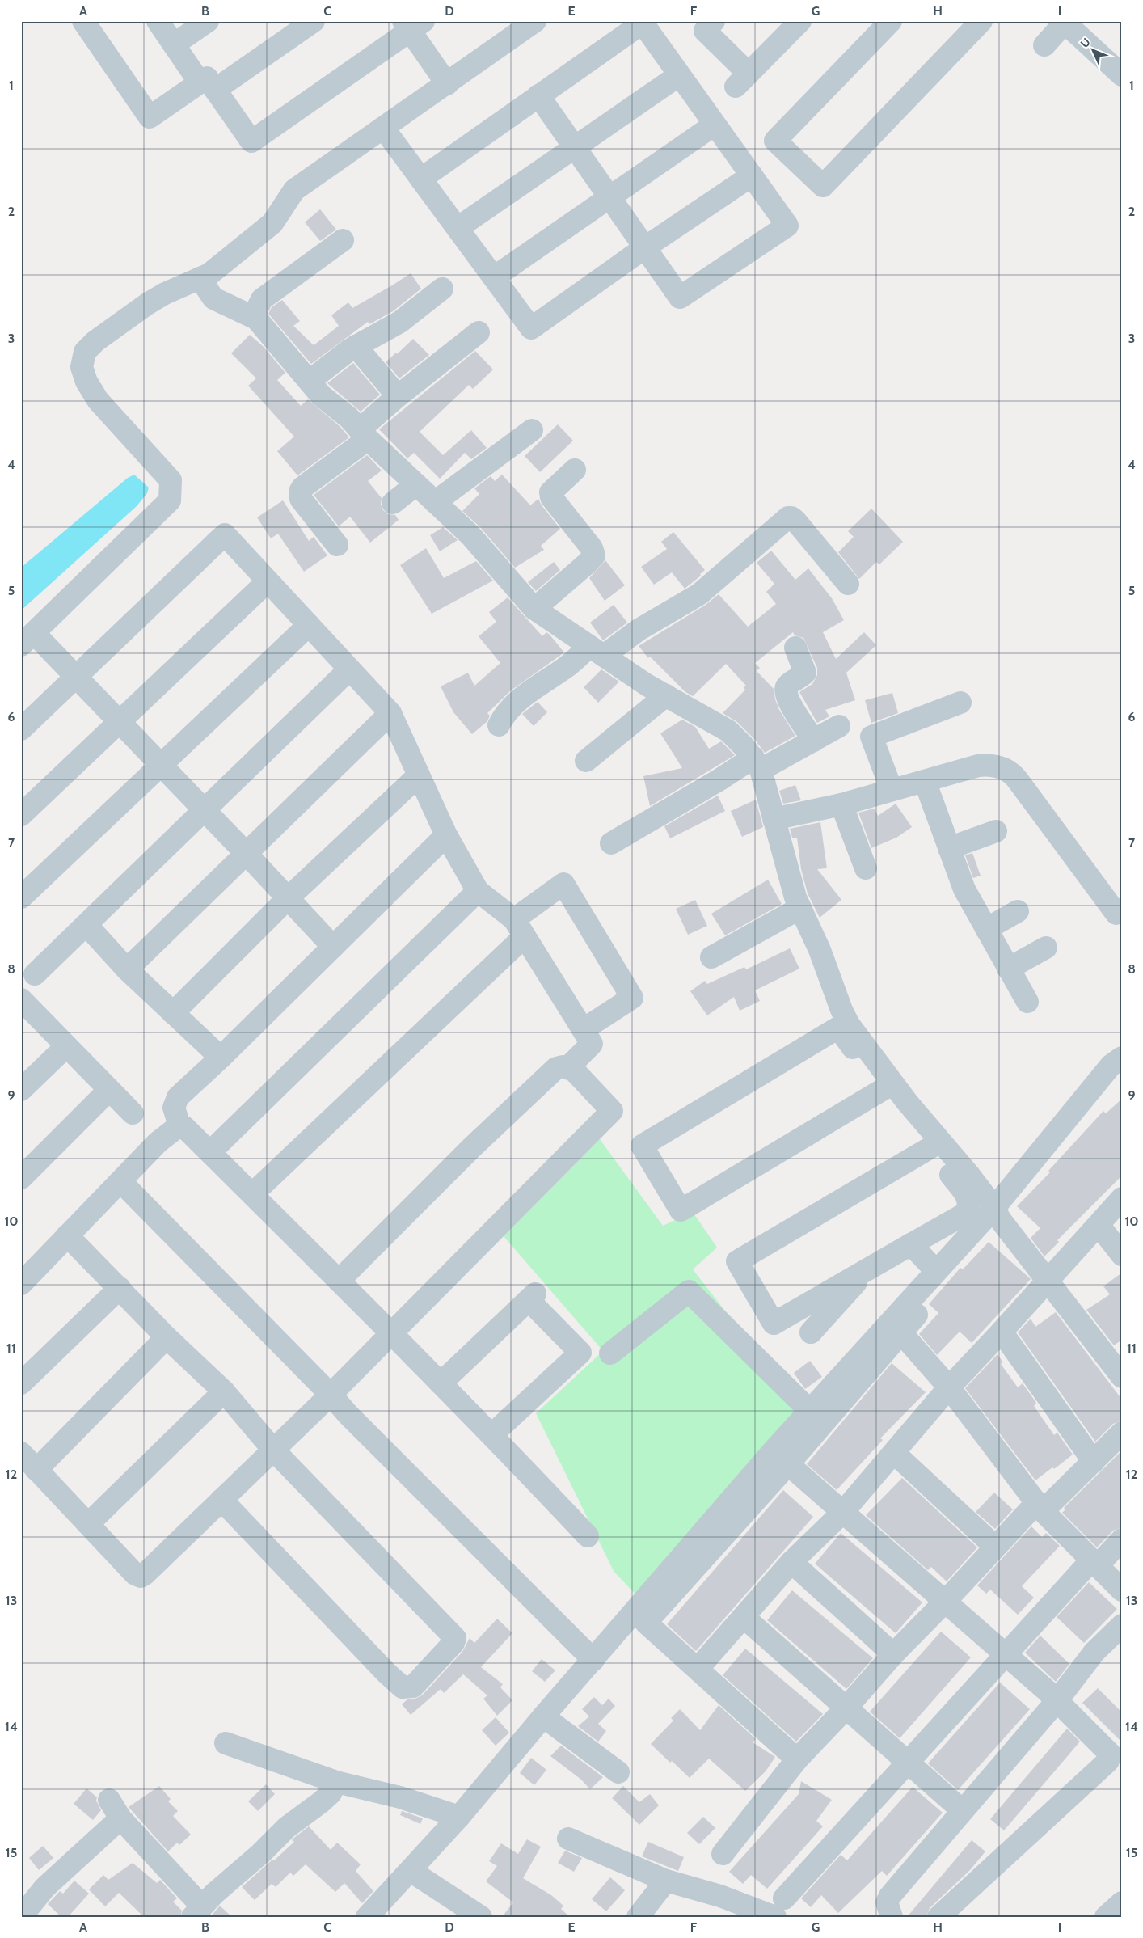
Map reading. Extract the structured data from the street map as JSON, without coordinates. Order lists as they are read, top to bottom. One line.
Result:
{"north":"top left","grid":{"columns":["A","B","C","D","E","F","G","H","I"],"rows":["1","2","3","4","5","6","7","8","9","10","11","12","13","14","15"]}}
